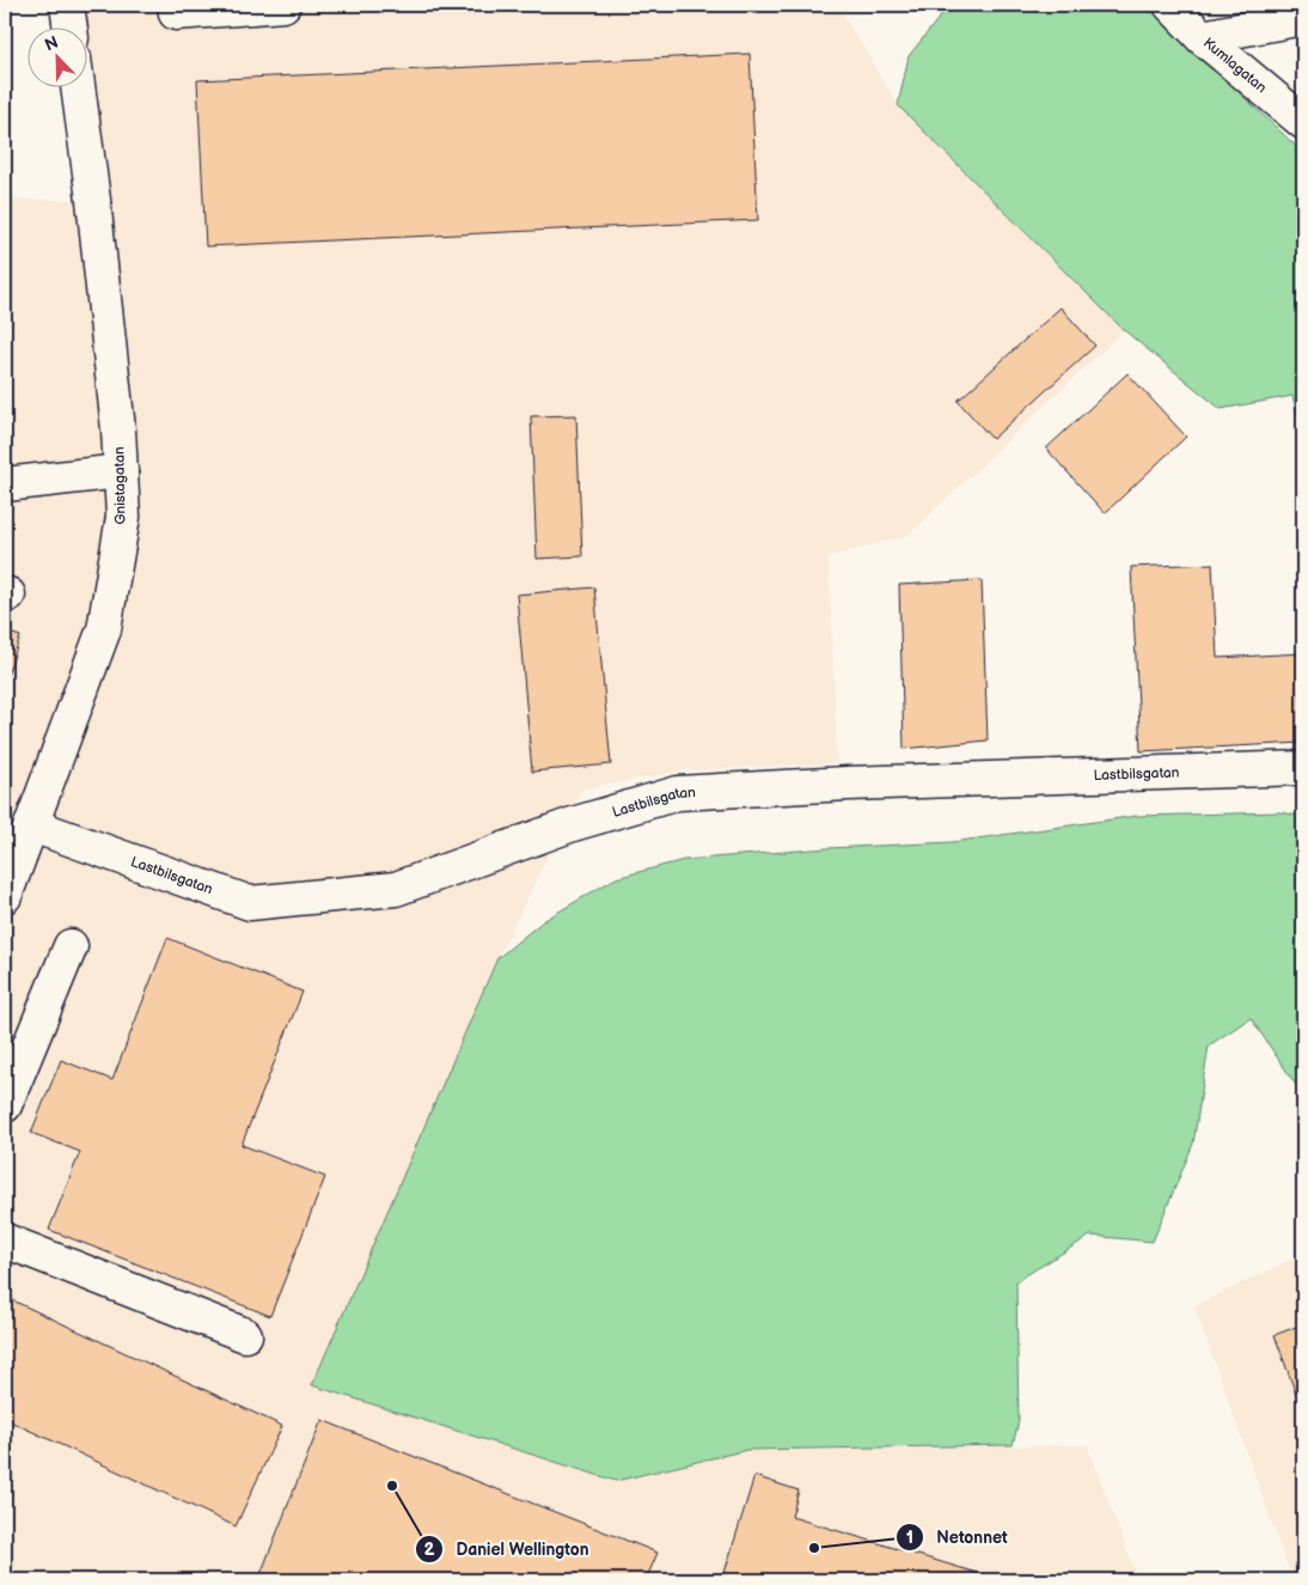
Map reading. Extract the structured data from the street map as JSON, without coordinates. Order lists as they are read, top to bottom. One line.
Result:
{"streets":{"street":["Kumlagatan","Gnistagatan","Lastbilsgatan"]},"crossings":[["Gnistagatan","Lastbilsgatan"]],"places":["Daniel Wellington","Netonnet"],"north":"top left"}
